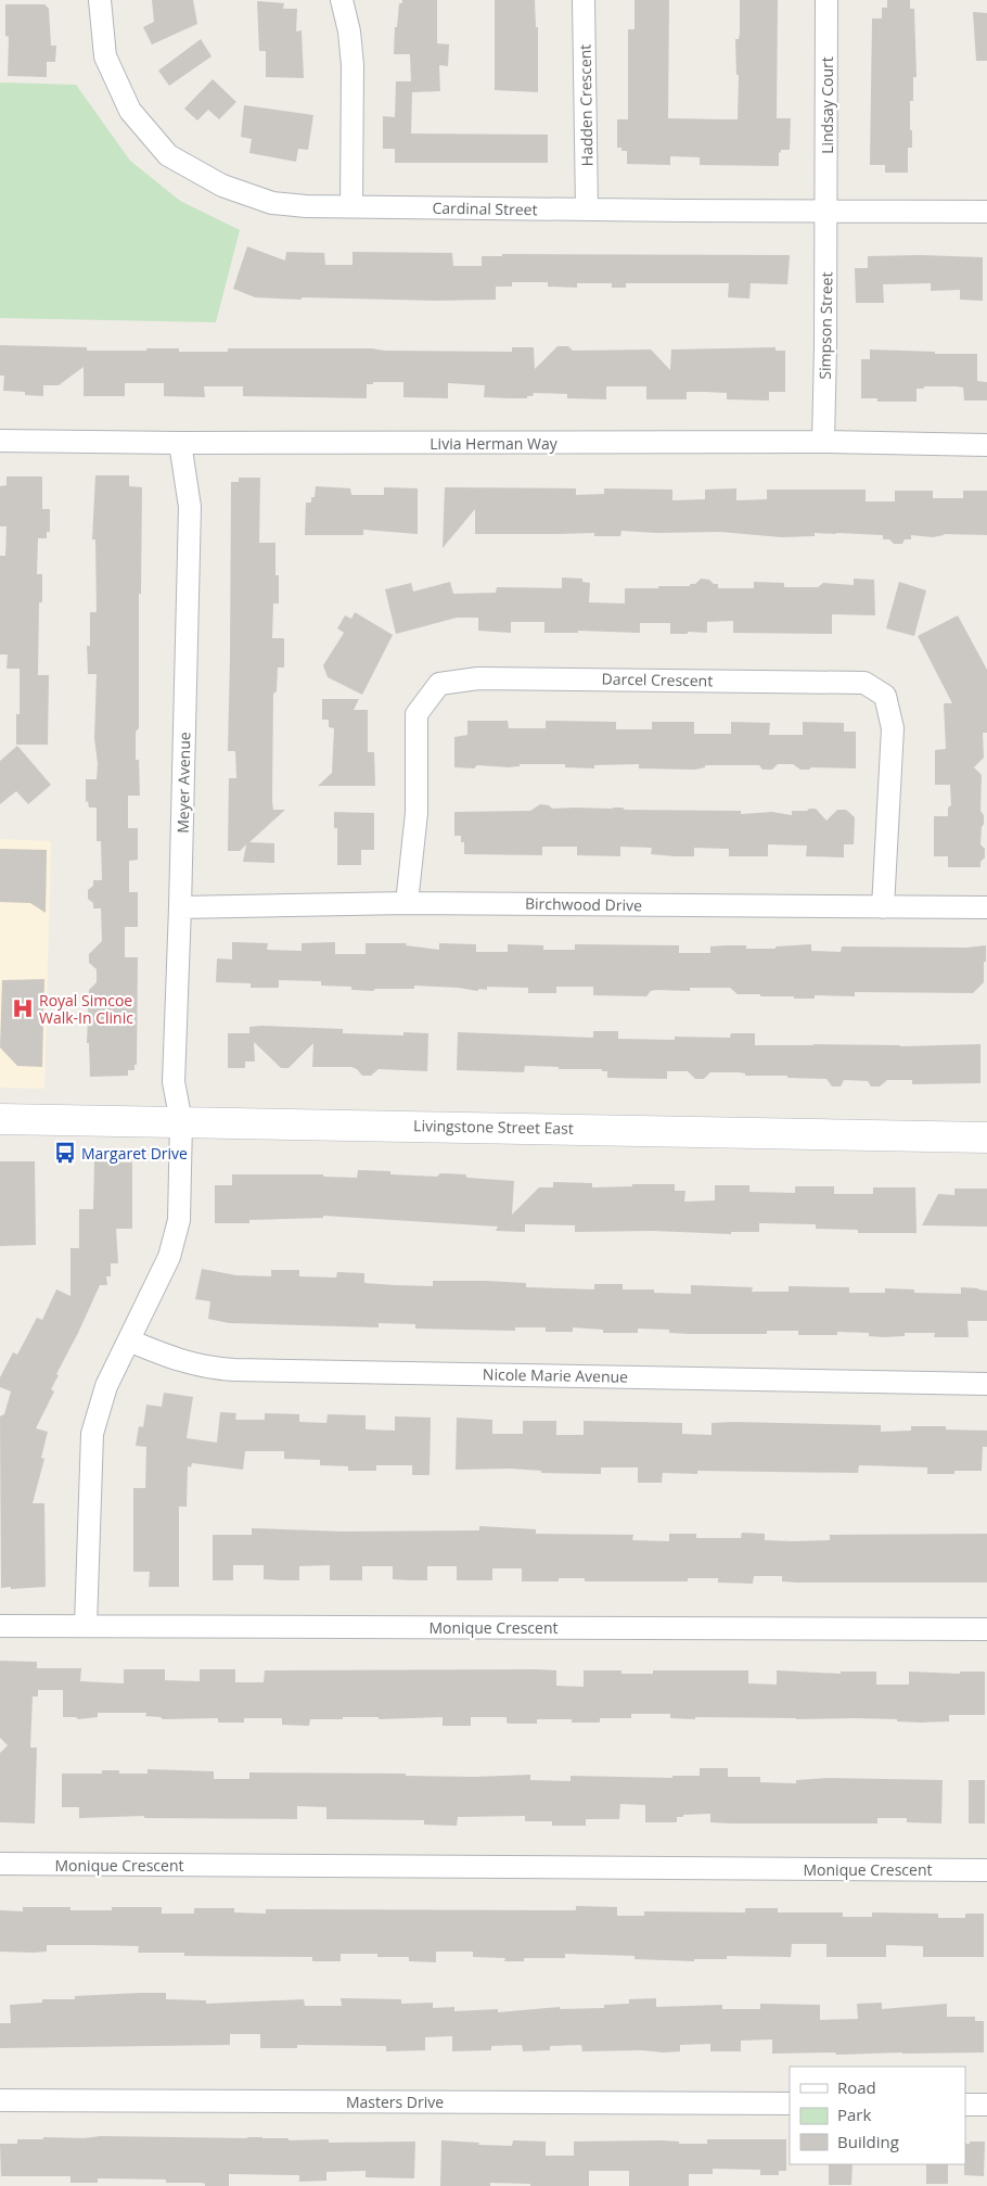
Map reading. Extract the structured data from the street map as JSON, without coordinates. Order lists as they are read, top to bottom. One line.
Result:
{"streets":{"street":["Hadden Crescent","Lindsay Court","Cardinal Street","Simpson Street","Livia Herman Way","Darcel Crescent","Meyer Avenue","Birchwood Drive","Livingstone Street East","Nicole Marie Avenue","Monique Crescent","Masters Drive"]},"crossings":[["Hadden Crescent","Cardinal Street"],["Lindsay Court","Cardinal Street"],["Lindsay Court","Simpson Street"],["Cardinal Street","Simpson Street"],["Simpson Street","Livia Herman Way"],["Livia Herman Way","Meyer Avenue"],["Darcel Crescent","Birchwood Drive"],["Meyer Avenue","Birchwood Drive"],["Meyer Avenue","Livingstone Street East"]],"places":{"hospital":["Royal Simcoe Walk-In Clinic"],"bus stop":["Margaret Drive"]},"legend":["Road","Park","Building"]}
